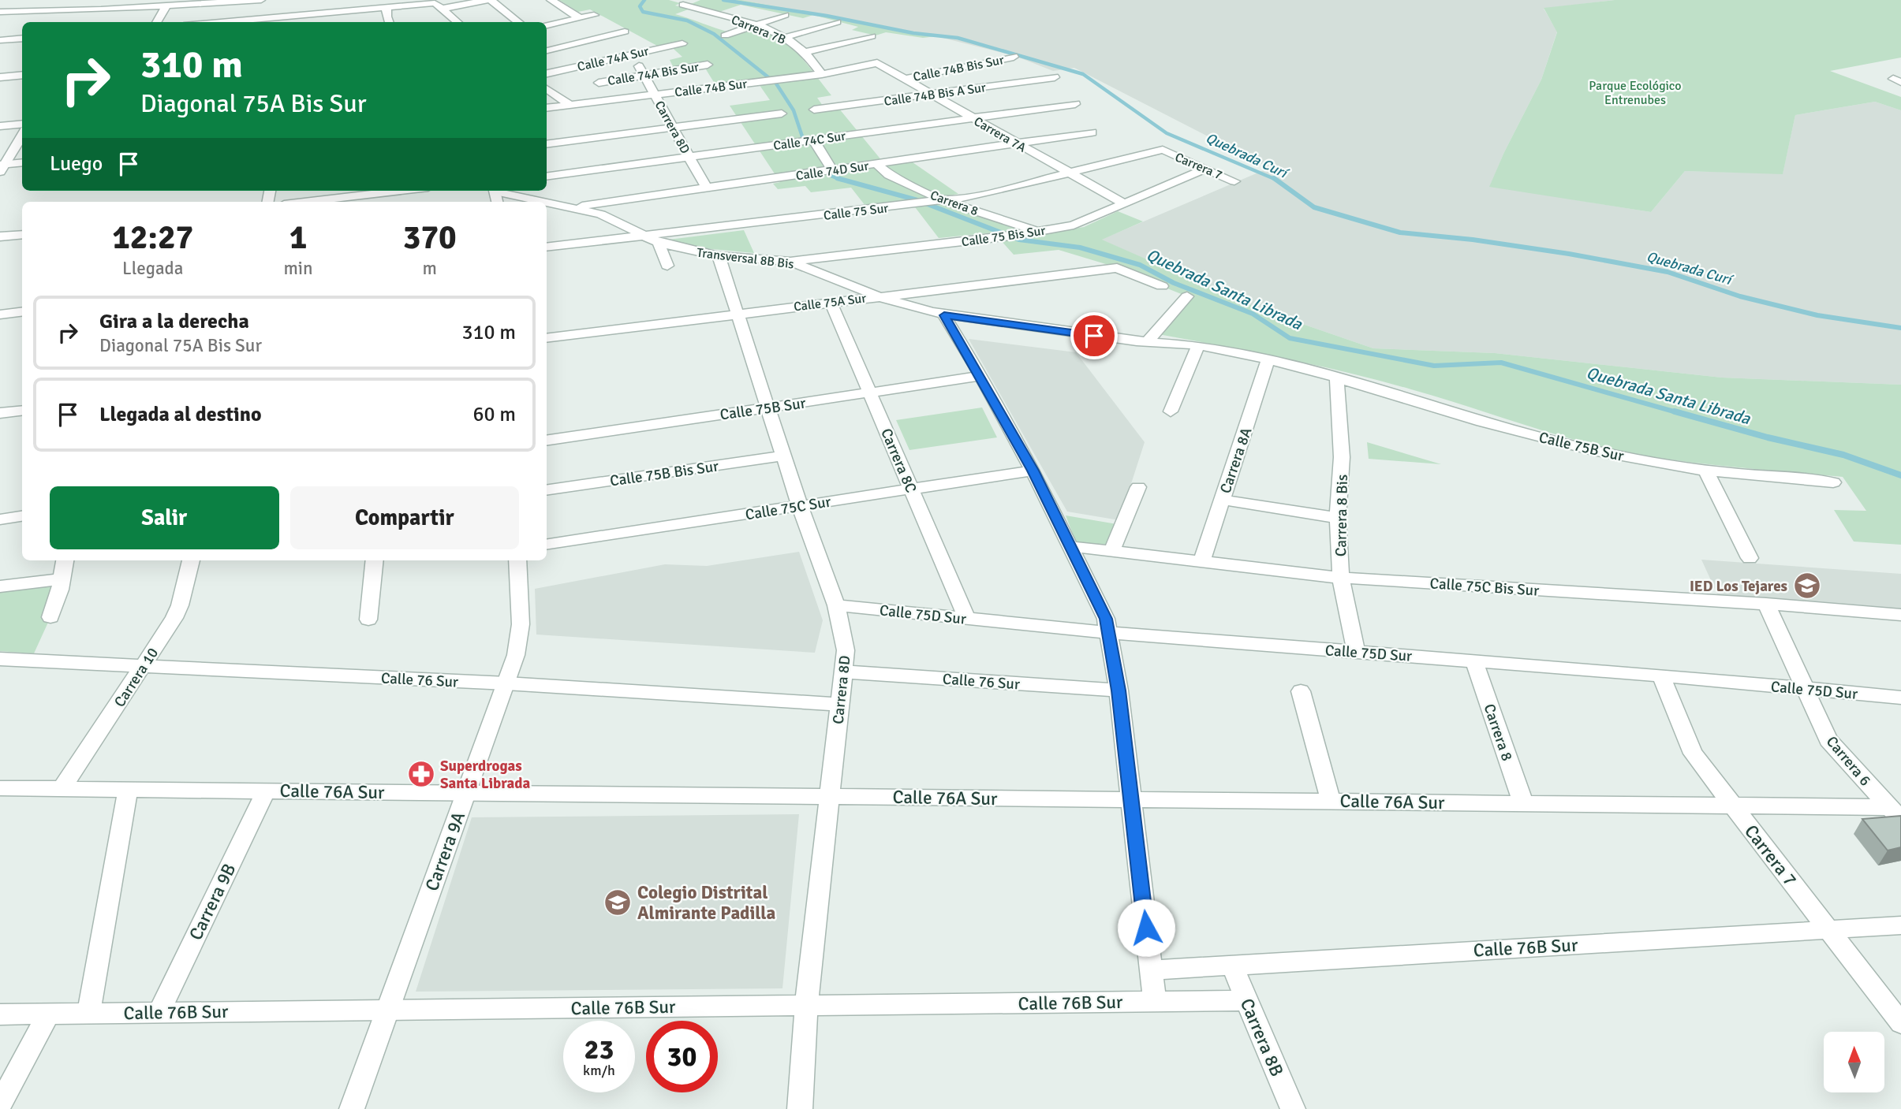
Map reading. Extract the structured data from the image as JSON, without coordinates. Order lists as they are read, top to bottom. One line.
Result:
{"streets":{"street":["Carrera 7B","Calle 74A Sur","Calle 74B Bis Sur","Calle 74A Bis Sur","Calle 74B Sur","Calle 74B Bis A Sur","Carrera 8D","Carrera 7A","Calle 74C Sur","Carrera 7","Calle 74D Sur","Carrera 8","Calle 75 Sur","Calle 75 Bis Sur","Transversal 8B Bis","Calle 75A Sur","Calle 75B Sur","Carrera 8C","Carrera 8A","Calle 75B Bis Sur","Calle 75C Sur","Carrera 8 Bis","Calle 75C Bis Sur","Calle 75D Sur","Carrera 10","Calle 76 Sur","Carrera 6","Calle 76A Sur","Carrera 9A","Carrera 9B","Calle 76B Sur","Carrera 8B"]},"crossings":[["Carrera 7B","Calle 74B Sur"],["Calle 74B Bis Sur","Carrera 7A"],["Calle 74A Bis Sur","Carrera 8D"],["Calle 74B Sur","Carrera 8D"],["Calle 74B Sur","Carrera 7A"],["Calle 74B Bis A Sur","Carrera 7A"],["Carrera 8D","Calle 74C Sur"],["Carrera 8D","Calle 74D Sur"],["Carrera 8D","Transversal 8B Bis"],["Carrera 8D","Calle 75A Sur"],["Carrera 8D","Calle 75B Sur"],["Carrera 8D","Calle 75B Bis Sur"],["Carrera 8D","Calle 75C Sur"],["Carrera 8D","Calle 75D Sur"],["Carrera 8D","Calle 76 Sur"],["Carrera 8D","Calle 76A Sur"],["Carrera 8D","Calle 76B Sur"],["Carrera 7A","Calle 74C Sur"],["Carrera 7A","Calle 74D Sur"],["Carrera 7A","Calle 75 Sur"],["Carrera 7A","Calle 75 Bis Sur"],["Carrera 7","Calle 75 Sur"],["Carrera 7","Calle 75 Bis Sur"],["Carrera 7","Calle 75D Sur"],["Carrera 7","Calle 76A Sur"],["Carrera 7","Calle 76B Sur"],["Calle 74D Sur","Carrera 8"],["Calle 74D Sur","Transversal 8B Bis"],["Carrera 8","Calle 75 Sur"],["Carrera 8","Calle 75 Bis Sur"],["Carrera 8","Calle 75D Sur"],["Carrera 8","Calle 76A Sur"],["Calle 75 Sur","Transversal 8B Bis"],["Calle 75 Bis Sur","Transversal 8B Bis"],["Transversal 8B Bis","Calle 75A Sur"],["Transversal 8B Bis","Calle 75B Sur"],["Calle 75A Sur","Carrera 8C"],["Calle 75B Sur","Carrera 8C"],["Calle 75B Sur","Carrera 8A"],["Calle 75B Sur","Carrera 8 Bis"],["Carrera 8C","Calle 75C Sur"],["Carrera 8C","Calle 75D Sur"],["Carrera 8A","Calle 75C Bis Sur"],["Carrera 8 Bis","Calle 75C Bis Sur"],["Carrera 8 Bis","Calle 75D Sur"],["Calle 75C Bis Sur","Carrera 6"],["Calle 75D Sur","Carrera 6"],["Carrera 10","Calle 76 Sur"],["Carrera 10","Calle 76A Sur"],["Calle 76 Sur","Carrera 9A"],["Carrera 6","Calle 76A Sur"],["Calle 76A Sur","Carrera 9A"],["Calle 76A Sur","Carrera 9B"],["Carrera 9A","Calle 76B Sur"],["Carrera 9B","Calle 76B Sur"],["Calle 76B Sur","Carrera 8B"]],"water":["Quebrada Curí","Quebrada Santa Librada"],"parks":["Parque Ecológico Entrenubes"],"places":{"school or university":["IED Los Tejares","Colegio Distrital Almirante Padilla"],"pharmacy":["Superdrogas Santa Librada"]},"north":"top","page":{"turn":["310 m","Diagonal 75A Bis Sur"],"then":"Luego","eta":["12:27","Llegada","1","min","370","m"],"list":[{"name":"Gira a la derecha","note":"Diagonal 75A Bis Sur","value":"310 m"},{"name":"Llegada al destino","value":"60 m"}],"buttons":["Salir","Compartir"],"speed":"23 km/h","limit":"30"}}
